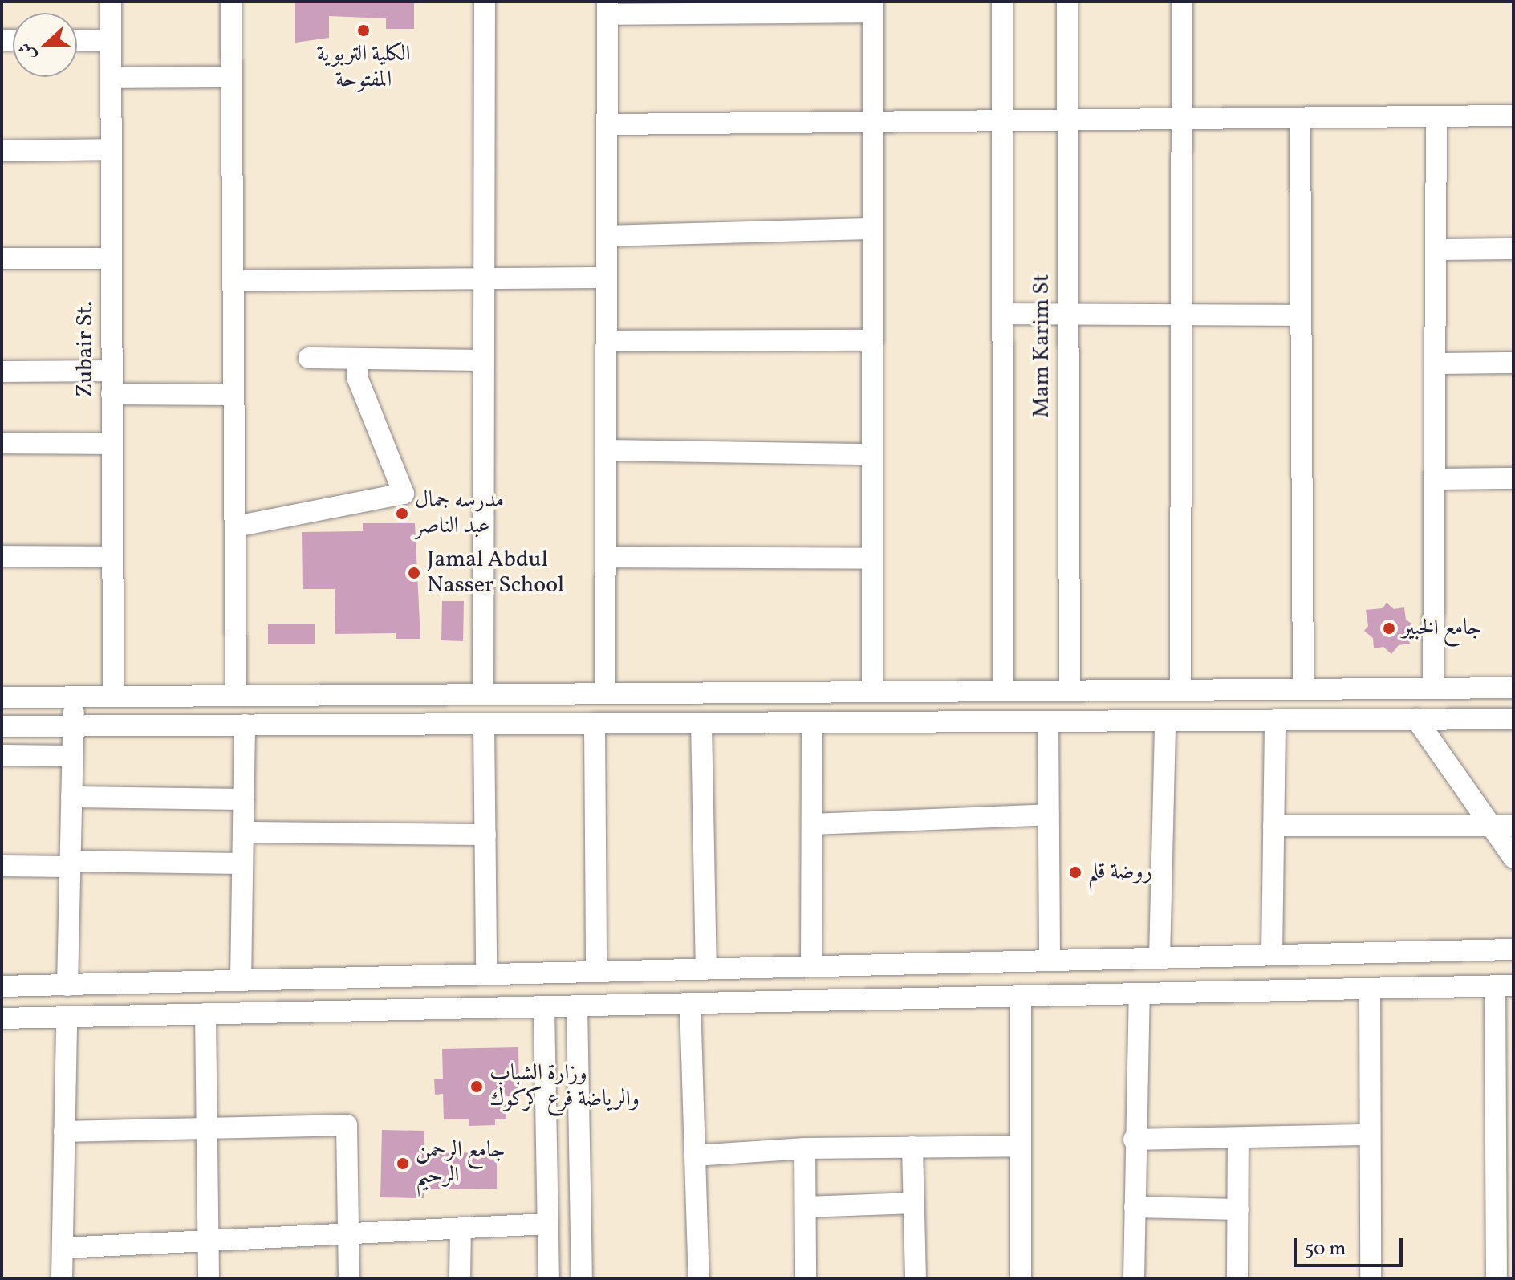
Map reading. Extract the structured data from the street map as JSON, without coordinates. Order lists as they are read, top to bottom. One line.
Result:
{"streets":{"street":["Mam Karim St","Zubair St."]},"places":["الكلية التربوية المفتوحة","مدرسه جمال عبد الناصر","Jamal Abdul Nasser School","جامع الخبير","روضة قلم","وزارة الشباب والرياضة فرع كركوك","جامع الرحمن الرحيم"],"scale_bar":"50 m","north":"left"}
